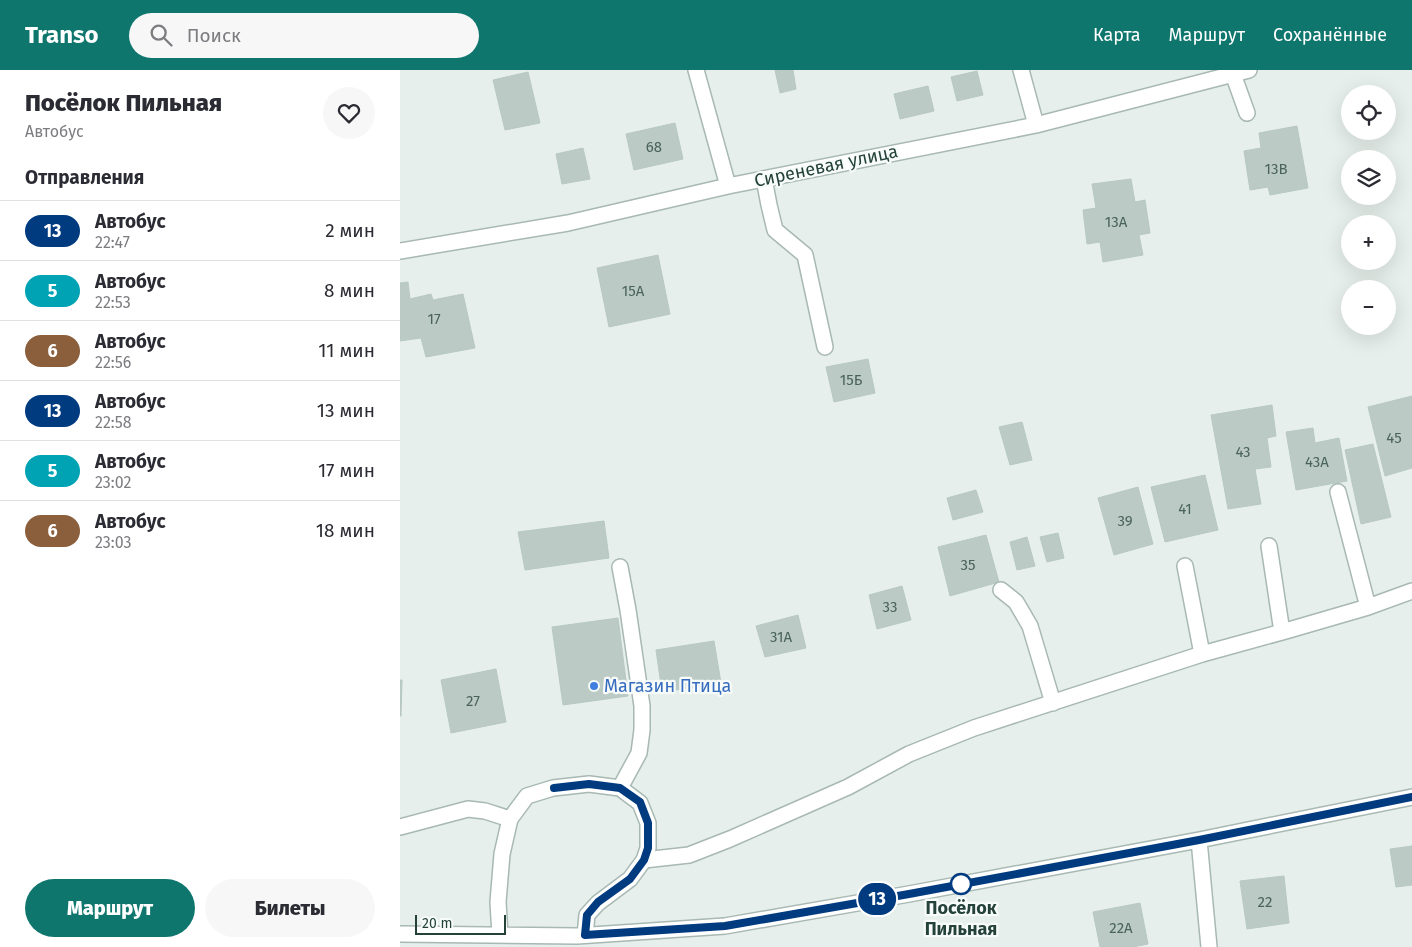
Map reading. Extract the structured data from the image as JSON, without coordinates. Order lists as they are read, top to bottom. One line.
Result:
{"streets":{"street":["Сиреневая улица"]},"places":["Магазин Птица","Посёлок Пильная"],"lines":["bus line 13"],"house_numbers":["68","13В","13А","15А","17","15Б","45","43","43А","41","39","35","33","31А","27","22","22А"],"scale_bar":"20 m","page":{"header":"Transo","search":"Поиск","nav":["Карта","Маршрут","Сохранённые"],"heading":[["Посёлок Пильная","Автобус"],"Отправления"],"on_map":"13","map_buttons":["+","−"],"list":[{"mark":"13","name":"Автобус","note":"22:47","value":"2 мин"},{"mark":"5","name":"Автобус","note":"22:53","value":"8 мин"},{"mark":"6","name":"Автобус","note":"22:56","value":"11 мин"},{"mark":"13","name":"Автобус","note":"22:58","value":"13 мин"},{"mark":"5","name":"Автобус","note":"23:02","value":"17 мин"},{"mark":"6","name":"Автобус","note":"23:03","value":"18 мин"}],"buttons":["Маршрут","Билеты"],"scale":"20 m"}}
